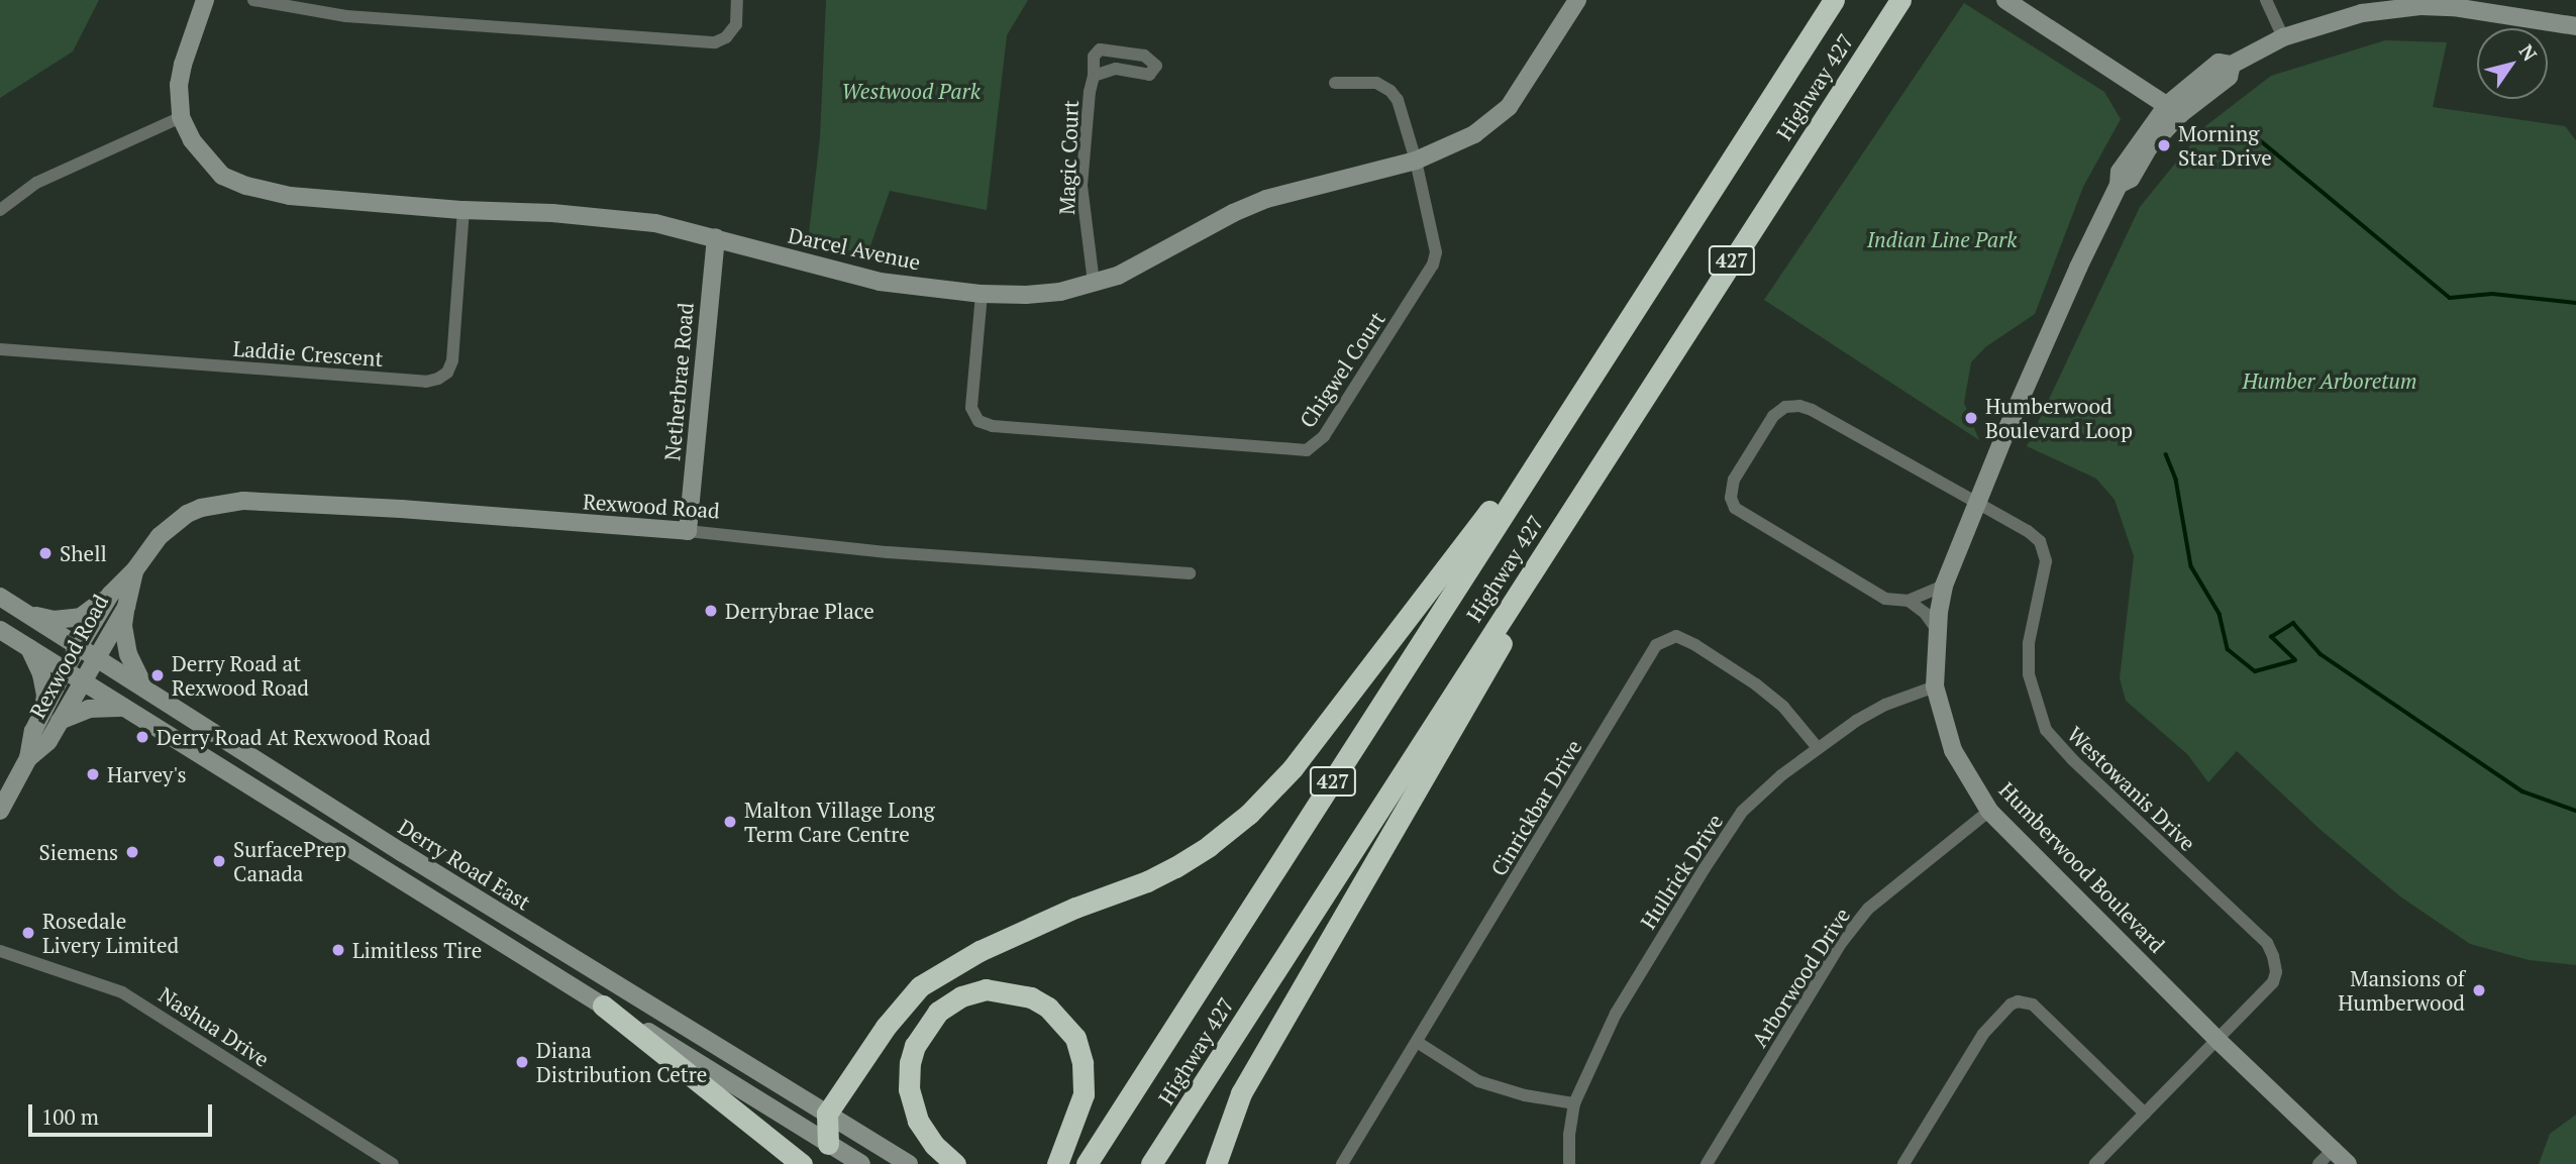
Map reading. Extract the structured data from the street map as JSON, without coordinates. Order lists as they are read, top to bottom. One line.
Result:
{"streets":{"highway":["Highway 427","427"],"street":["Magic Court","Darcel Avenue","Laddie Crescent","Chigwel Court","Netherbrae Road","Rexwood Road","Westowanis Drive","Cinrickbar Drive","Derry Road East","Humberwood Boulevard","Hullrick Drive","Arborwood Drive","Nashua Drive"]},"crossings":[["Magic Court","Darcel Avenue"],["Darcel Avenue","Laddie Crescent"],["Darcel Avenue","Chigwel Court"],["Darcel Avenue","Netherbrae Road"],["Netherbrae Road","Rexwood Road"],["Rexwood Road","Derry Road East"],["Westowanis Drive","Humberwood Boulevard"],["Cinrickbar Drive","Hullrick Drive"],["Humberwood Boulevard","Hullrick Drive"],["Humberwood Boulevard","Arborwood Drive"]],"parks":["Westwood Park","Indian Line Park","Humber Arboretum"],"places":["Morning Star Drive","Humberwood Boulevard Loop","Shell","Derrybrae Place","Derry Road at Rexwood Road","Derry Road At Rexwood Road","Harvey's","Malton Village Long Term Care Centre","Siemens","SurfacePrep Canada","Rosedale Livery Limited","Limitless Tire","Mansions of Humberwood","Diana Distribution Cetre"],"scale_bar":"100 m","north":"top right"}
